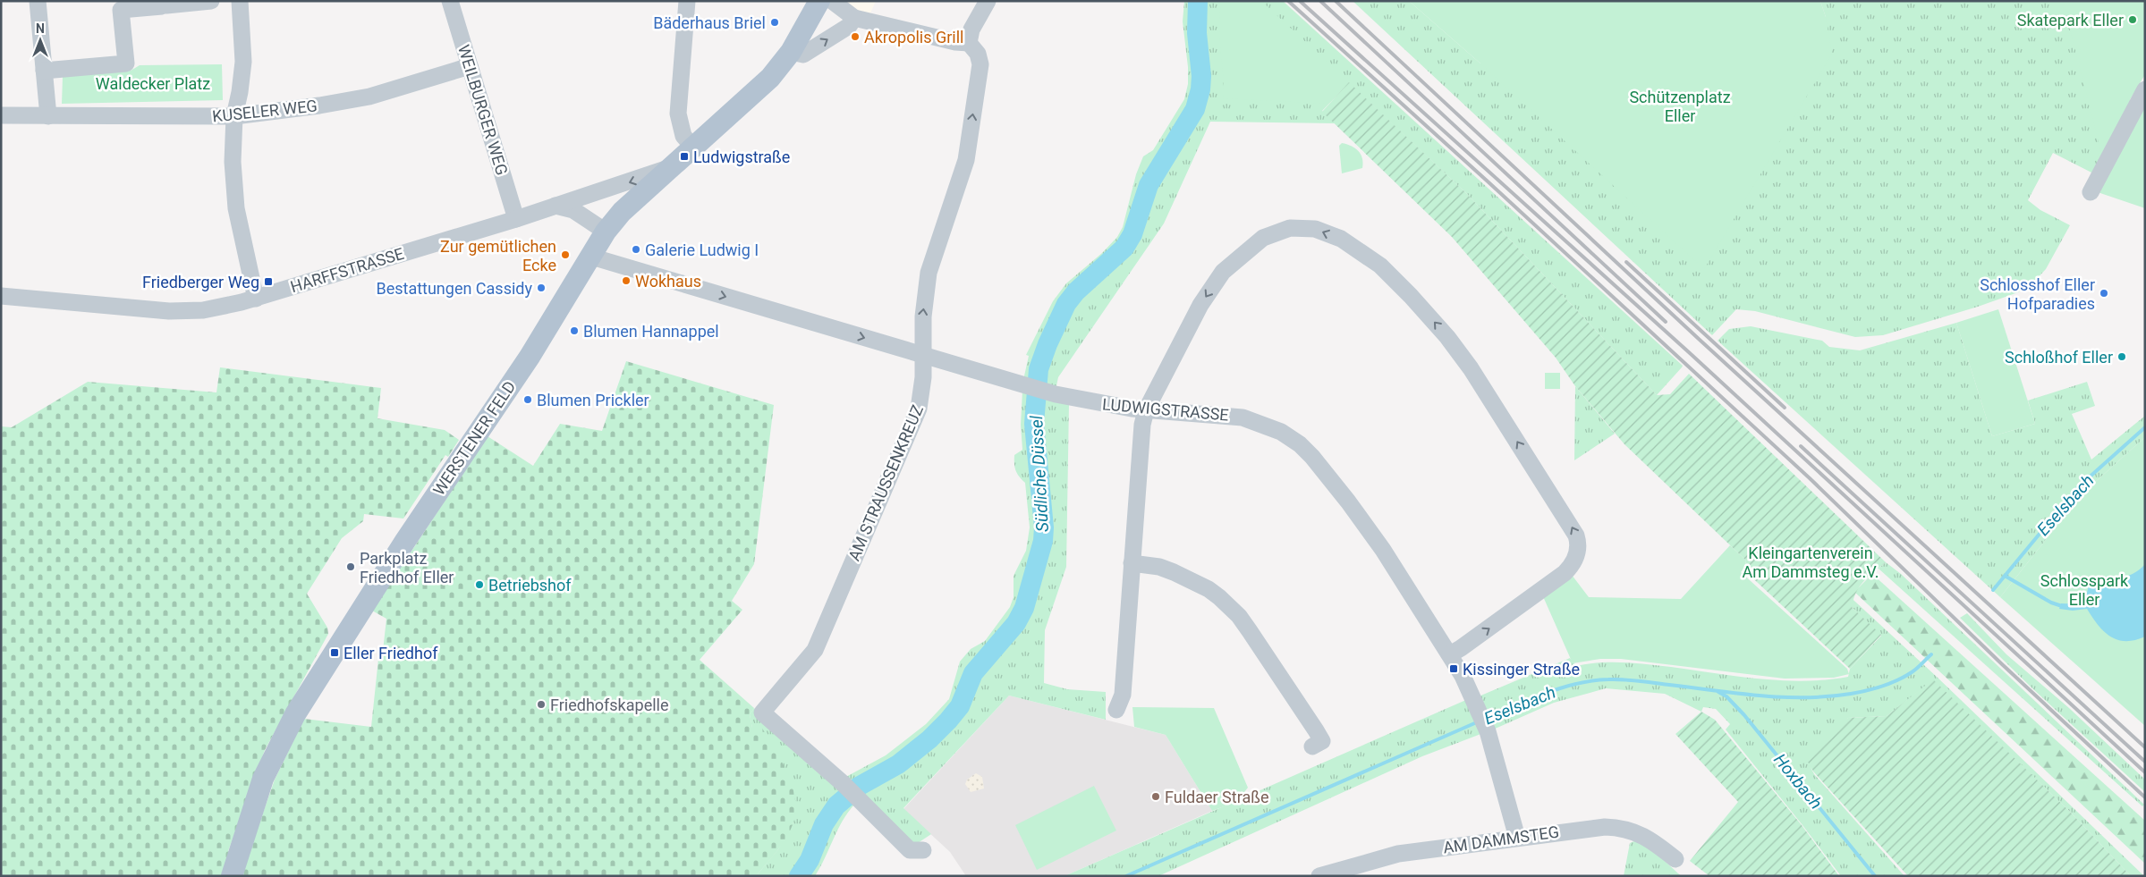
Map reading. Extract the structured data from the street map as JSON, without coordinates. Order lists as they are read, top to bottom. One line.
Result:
{"streets":{"main road":["WERSTENER FELD"],"street":["WEILBURGER WEG","KUSELER WEG","HARFFSTRASSE","LUDWIGSTRASSE","AM STRAUSSENKREUZ","AM DAMMSTEG"]},"crossings":[["WEILBURGER WEG","KUSELER WEG"],["WEILBURGER WEG","HARFFSTRASSE"],["HARFFSTRASSE","WERSTENER FELD"],["LUDWIGSTRASSE","WERSTENER FELD"],["LUDWIGSTRASSE","AM STRAUSSENKREUZ"],["LUDWIGSTRASSE","AM DAMMSTEG"]],"water":["Südliche Düssel","Eselsbach","Hoxbach"],"parks":["Waldecker Platz","Schützenplatz Eller","Kleingartenverein Am Dammsteg e.V.","Schlosspark Eller"],"places":{"other":["Skatepark Eller","Bäderhaus Briel","Akropolis Grill","Galerie Ludwig I","Zur gemütlichen Ecke","Wokhaus","Bestattungen Cassidy","Schlosshof Eller Hofparadies","Blumen Hannappel","Schloßhof Eller","Blumen Prickler","Parkplatz Friedhof Eller","Betriebshof","Friedhofskapelle","Fuldaer Straße"],"transit":["Ludwigstraße","Friedberger Weg","Eller Friedhof","Kissinger Straße"]},"north":"top"}
